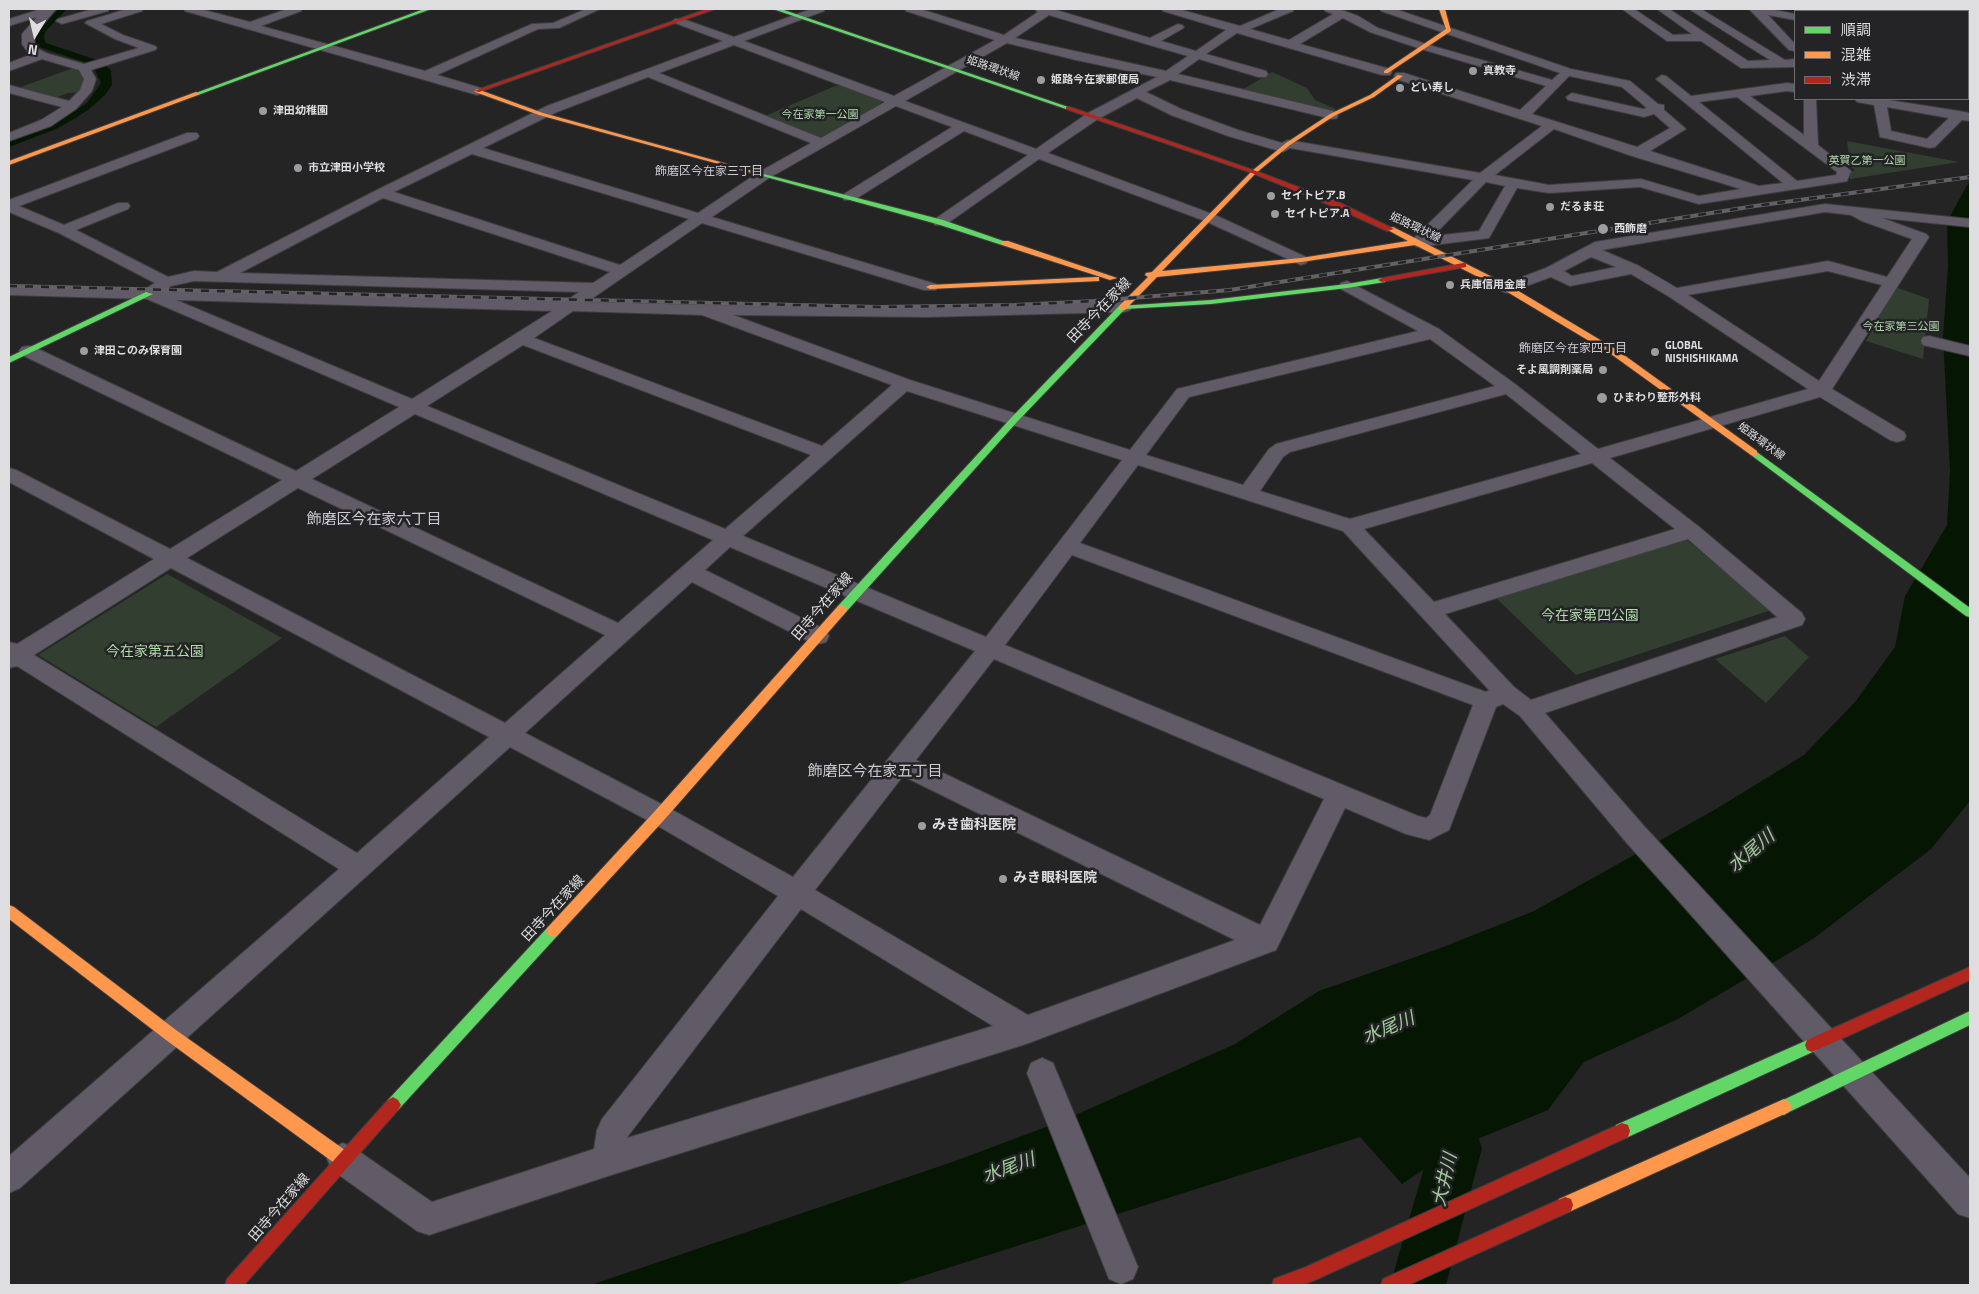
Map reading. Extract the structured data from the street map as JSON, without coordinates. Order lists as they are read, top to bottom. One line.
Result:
{"streets":{"street":["姫路環状線","田寺今在家線"]},"crossings":[["姫路環状線","田寺今在家線"]],"districts":["飾磨区今在家三丁目","飾磨区今在家四丁目","飾磨区今在家六丁目","飾磨区今在家五丁目"],"water":["水尾川","大井川"],"parks":["今在家第一公園","英賀乙第一公園","今在家第三公園","今在家第四公園","今在家第五公園"],"places":["真教寺","姫路今在家郵便局","どい寿し","津田幼稚園","市立津田小学校","セイトピア.B","だるま荘","セイトピア.A","西飾磨","兵庫信用金庫","津田このみ保育園","GLOBAL NISHISHIKAMA","そよ風調剤薬局","ひまわり整形外科","みき歯科医院","みき眼科医院"],"legend":["順調","混雑","渋滞"],"north":"bottom"}
